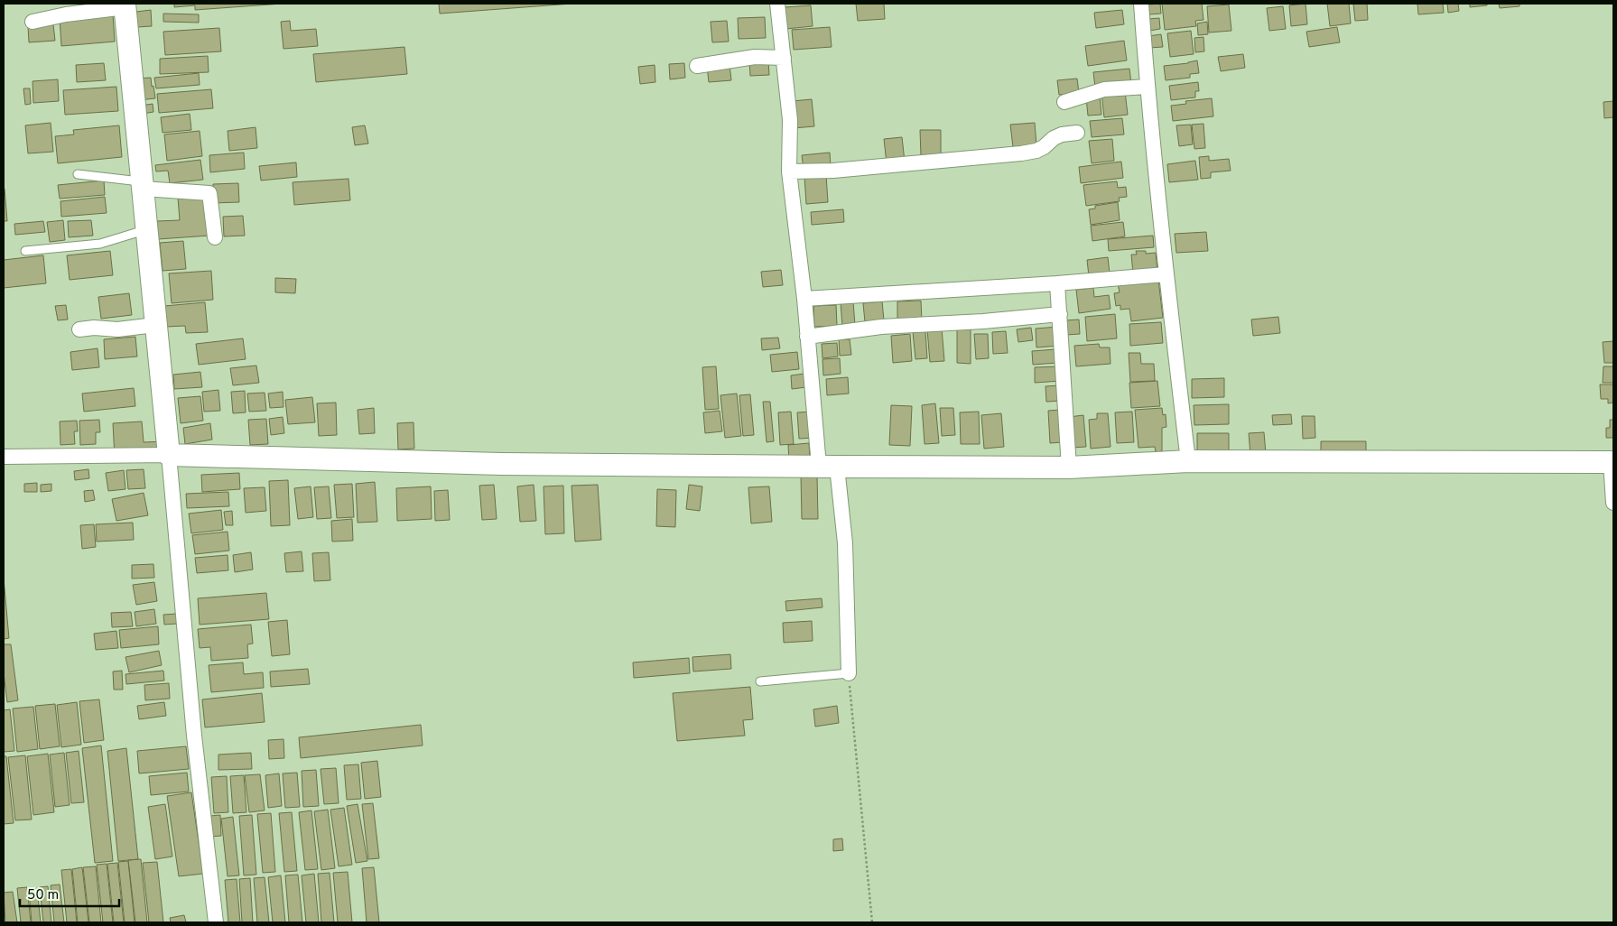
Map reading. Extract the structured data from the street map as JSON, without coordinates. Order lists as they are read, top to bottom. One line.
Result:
{"scale_bar":"50 m"}
